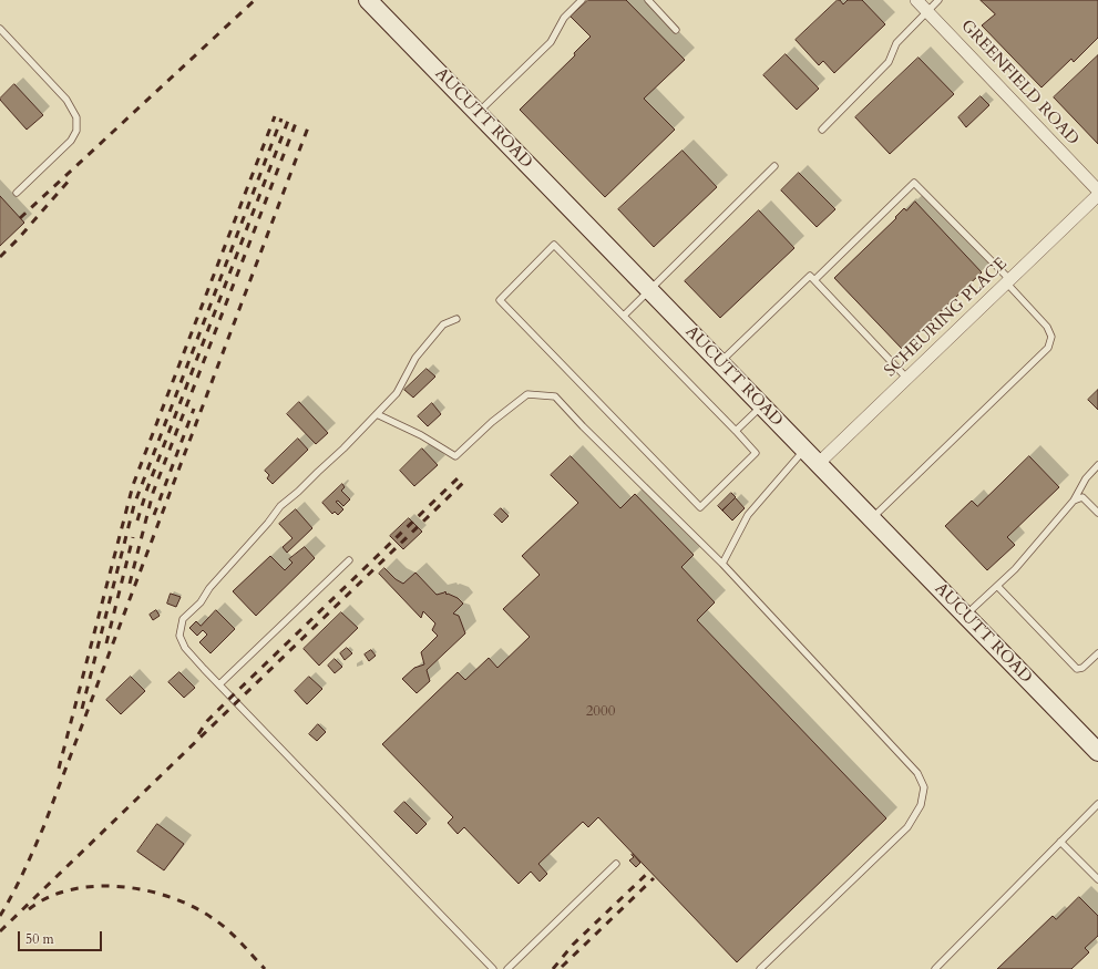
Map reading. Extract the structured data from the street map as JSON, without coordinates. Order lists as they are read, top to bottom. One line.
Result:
{"streets":{"street":["GREENFIELD ROAD","AUCUTT ROAD","SCHEURING PLACE"]},"crossings":[["AUCUTT ROAD","SCHEURING PLACE"]],"house_numbers":["2000"],"scale_bar":"50 m"}
